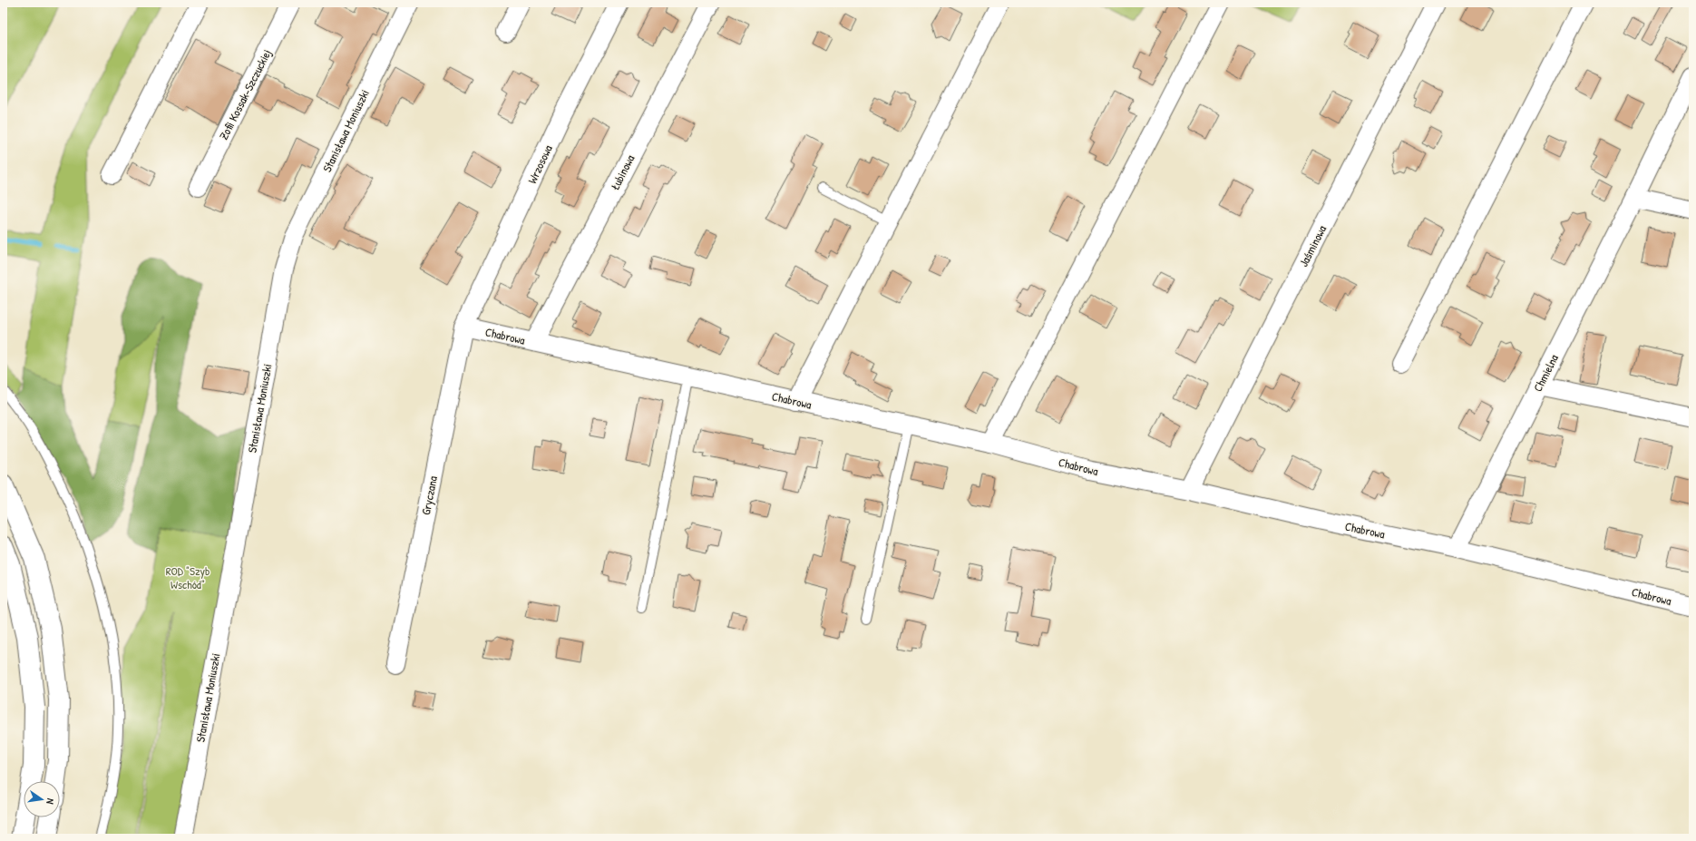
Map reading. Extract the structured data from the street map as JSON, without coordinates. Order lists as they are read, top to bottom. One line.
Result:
{"streets":{"street":["Zofii Kossak-Szczuckiej","Stanisława Moniuszki","Wrzosowa","Łubinowa","Jaśminowa","Chabrowa","Chmielna","Gryczana"]},"crossings":[["Wrzosowa","Chabrowa"],["Wrzosowa","Gryczana"],["Łubinowa","Chabrowa"],["Jaśminowa","Chabrowa"],["Chabrowa","Chmielna"],["Chabrowa","Gryczana"]],"parks":["ROD \"Szyb Wschód\""],"north":"right"}
